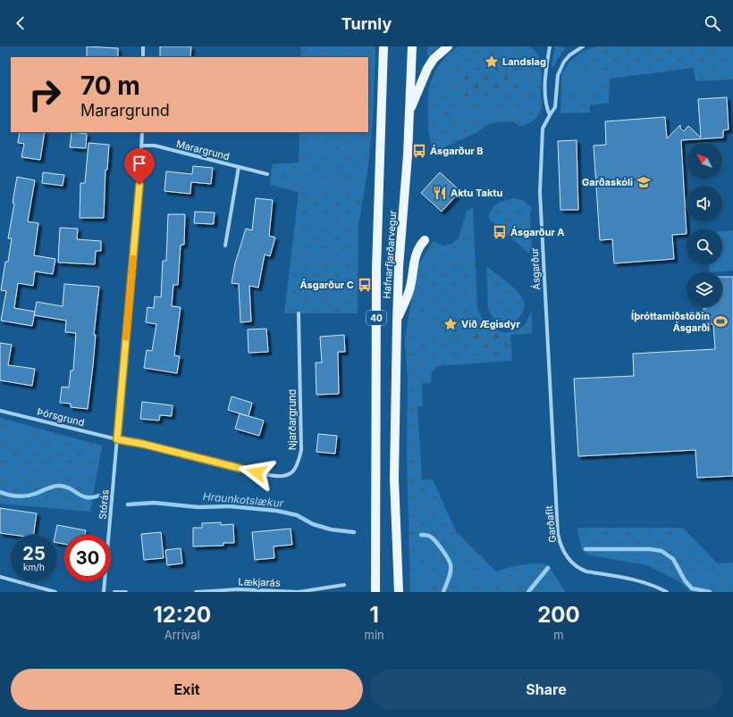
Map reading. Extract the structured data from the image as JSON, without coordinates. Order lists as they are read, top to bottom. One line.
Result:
{"streets":{"main road":["Hafnarfjarðarvegur","40"],"street":["Marargrund","Ásgarður","Þórsgrund","Njarðargrund","Stórás","Garðafit","Lækjarás"]},"crossings":[["Ásgarður","Garðafit"],["Þórsgrund","Njarðargrund"],["Þórsgrund","Stórás"],["Njarðargrund","Stórás"]],"water":["Hraunkotslækur"],"places":{"place":["Landslag","Við Ægisdyr"],"bus stop":["Ásgarður B","Ásgarður A","Ásgarður C"],"school or university":["Garðaskóli"],"restaurant":["Aktu Taktu"],"sports":["Íþróttamiðstöðin Ásgarði"]},"north":"top left","page":{"header":"Turnly","turn":["70 m","Marargrund"],"speed":"25 km/h","limit":"30","eta":["12:20","Arrival","1","min","200","m"],"buttons":["Exit","Share"]}}
